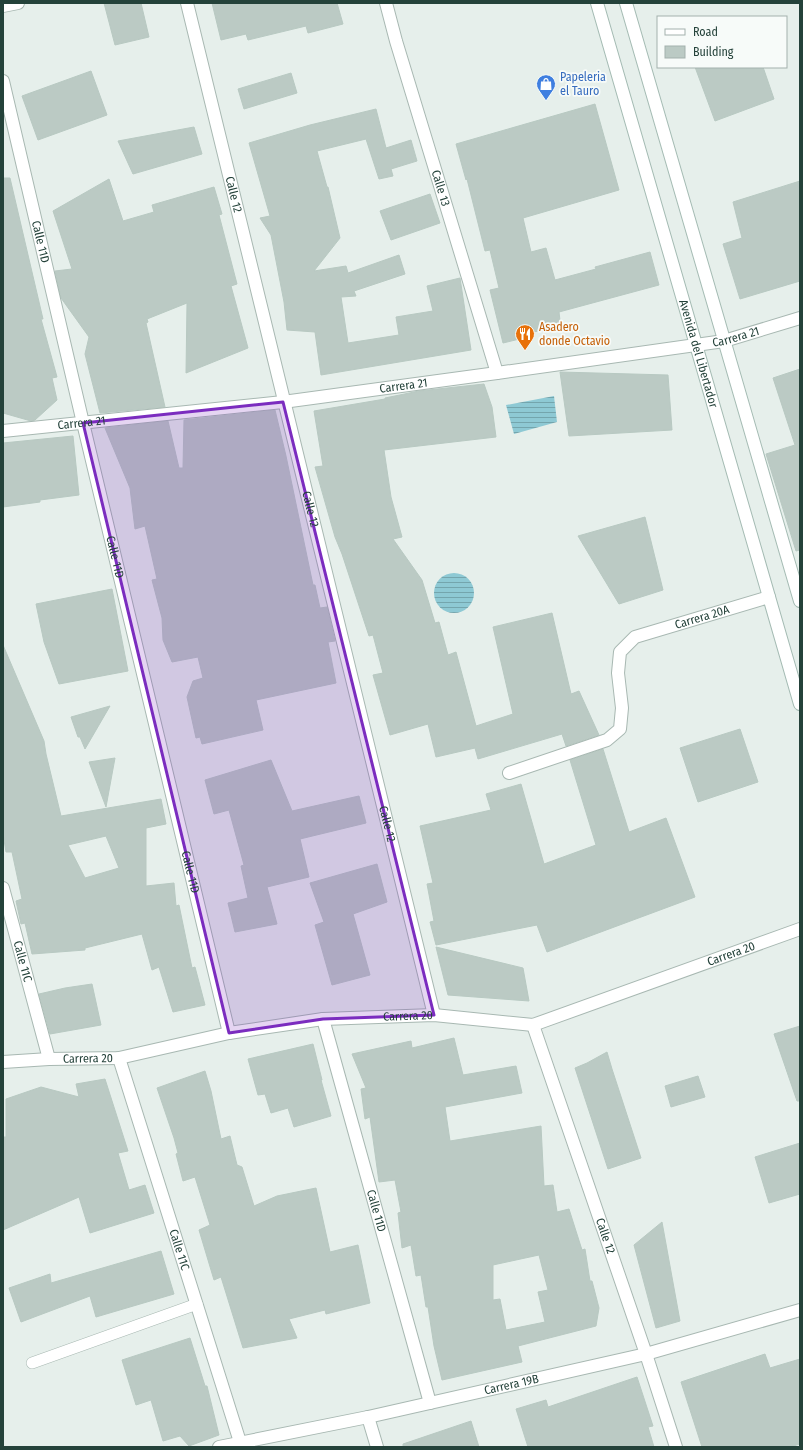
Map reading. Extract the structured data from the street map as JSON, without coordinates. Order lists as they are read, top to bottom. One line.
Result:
{"streets":{"street":["Calle 13","Calle 12","Calle 11D","Carrera 21","Avenida del Libertador","Carrera 20A","Carrera 20","Calle 11C","Carrera 19B"]},"crossings":[["Calle 13","Carrera 21"],["Calle 12","Carrera 21"],["Calle 12","Carrera 20"],["Calle 12","Carrera 19B"],["Calle 11D","Carrera 21"],["Calle 11D","Carrera 20"],["Calle 11D","Carrera 19B"],["Carrera 21","Avenida del Libertador"],["Avenida del Libertador","Carrera 20A"],["Carrera 20","Calle 11C"],["Calle 11C","Carrera 19B"]],"places":{"shop":["Papeleria el Tauro"],"restaurant":["Asadero donde Octavio"]},"legend":["Road","Building"]}
